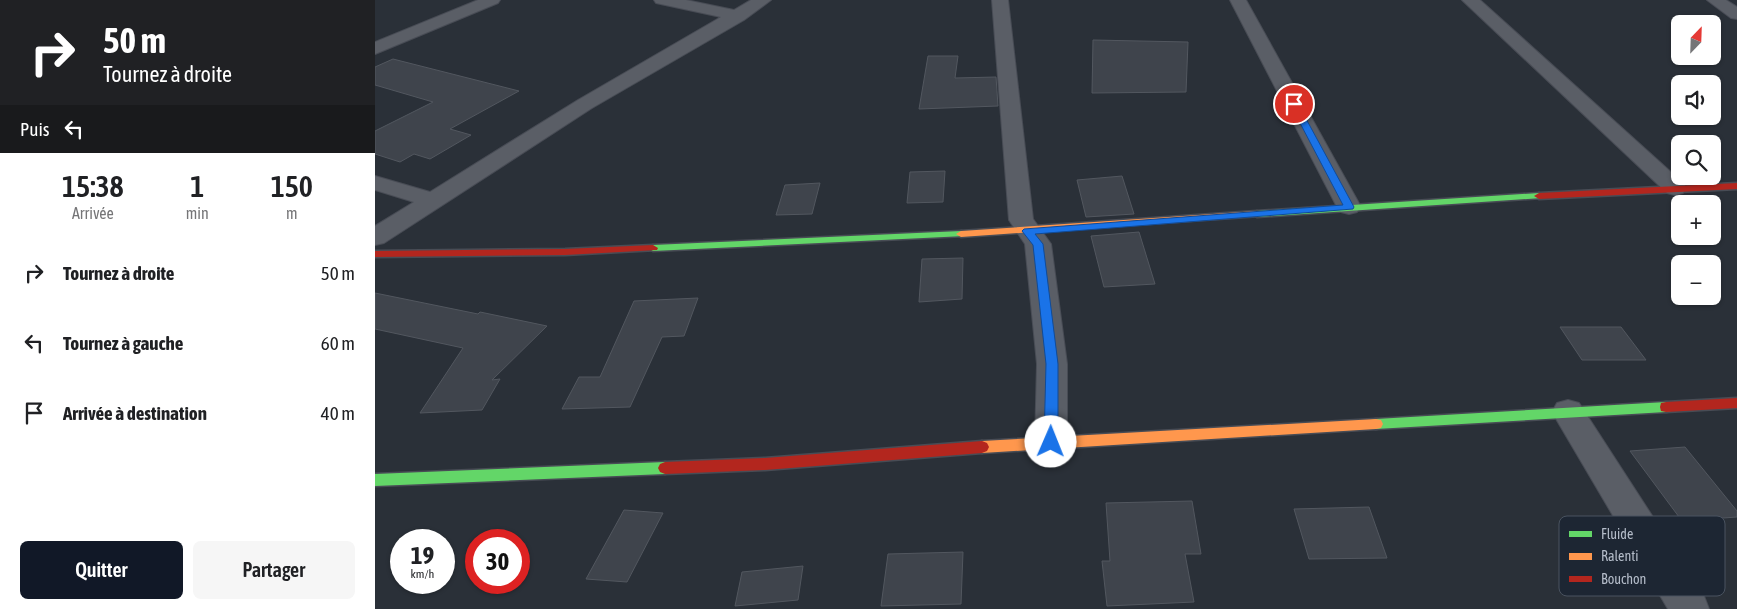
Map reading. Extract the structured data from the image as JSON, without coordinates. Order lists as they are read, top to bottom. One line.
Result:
{"legend":["Fluide","Ralenti","Bouchon"],"north":"top right","page":{"turn":["50 m","Tournez à droite"],"map_buttons":["+","−"],"then":"Puis","eta":["15:38","Arrivée","1","min","150","m"],"list":[{"name":"Tournez à droite","value":"50 m"},{"name":"Tournez à gauche","value":"60 m"},{"name":"Arrivée à destination","value":"40 m"}],"speed":"19 km/h","limit":"30","buttons":["Quitter","Partager"]}}
